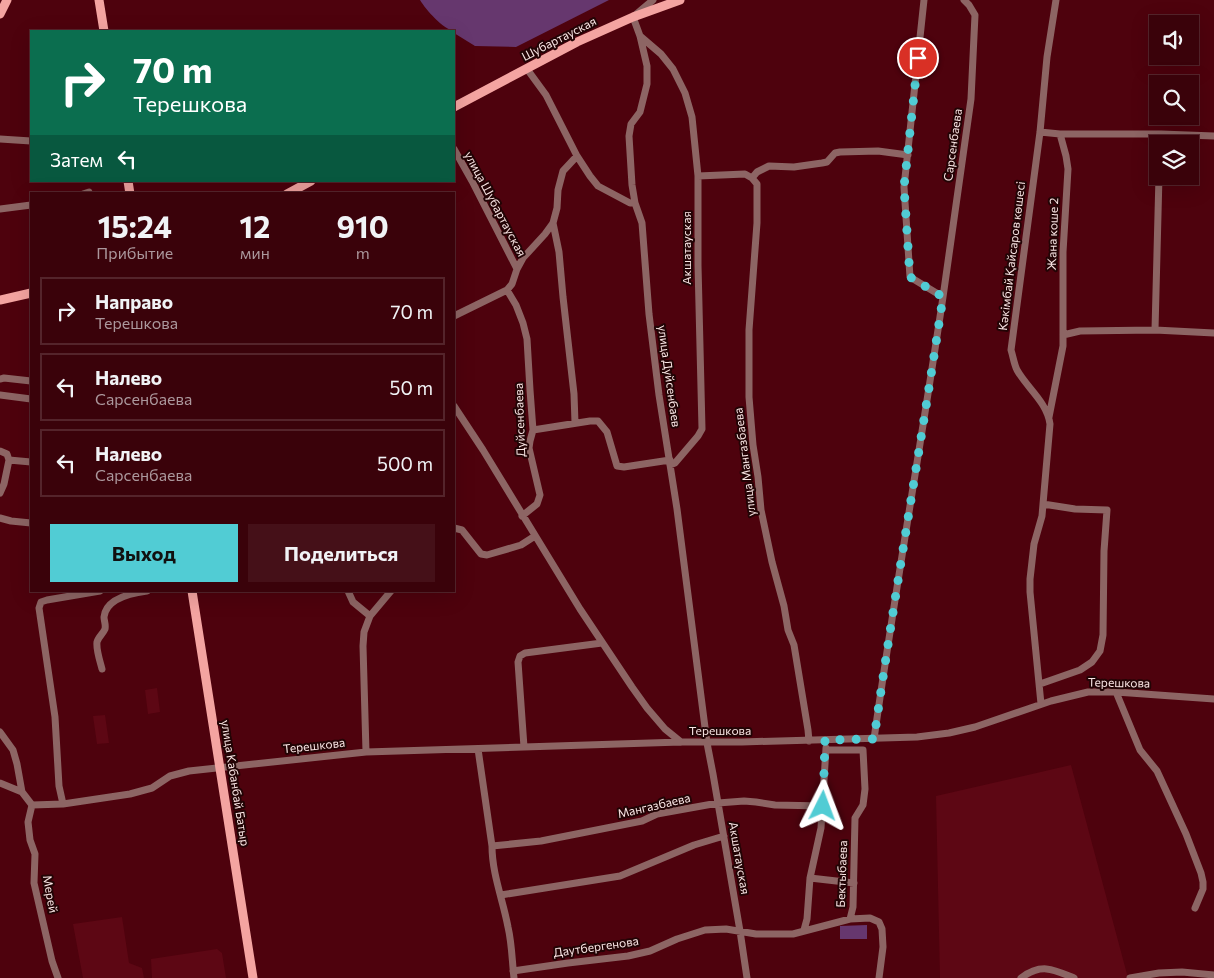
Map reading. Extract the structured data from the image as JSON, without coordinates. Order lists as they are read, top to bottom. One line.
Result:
{"streets":{"main road":["Шубартауская","улица Кабанбай Батыр"],"street":["Сарсенбаева","улица Шубартауская","Жана коше 2","Акшатауская","Кәкімбай Қайсаров көшесі","улица Дуйсенбаев","Дуйсенбаева","улица Мангазбаева","Терешкова","Мангазбаева","Бектыбаева","Мерей","Даутбергенова"]},"crossings":[["Шубартауская","улица Дуйсенбаев"],["Сарсенбаева","Терешкова"],["Жана коше 2","Кәкімбай Қайсаров көшесі"],["Акшатауская","улица Дуйсенбаев"],["Акшатауская","Терешкова"],["Акшатауская","Мангазбаева"],["Акшатауская","Даутбергенова"],["улица Дуйсенбаев","Терешкова"],["улица Мангазбаева","Терешкова"],["Терешкова","улица Кабанбай Батыр"],["Терешкова","Мерей"],["Бектыбаева","Даутбергенова"]],"page":{"turn":["70 m","Терешкова"],"then":"Затем","eta":["15:24","Прибытие","12","мин","910","m"],"list":[{"name":"Направо","note":"Терешкова","value":"70 m"},{"name":"Налево","note":"Сарсенбаева","value":"50 m"},{"name":"Налево","note":"Сарсенбаева","value":"500 m"}],"buttons":["Выход","Поделиться"]}}
